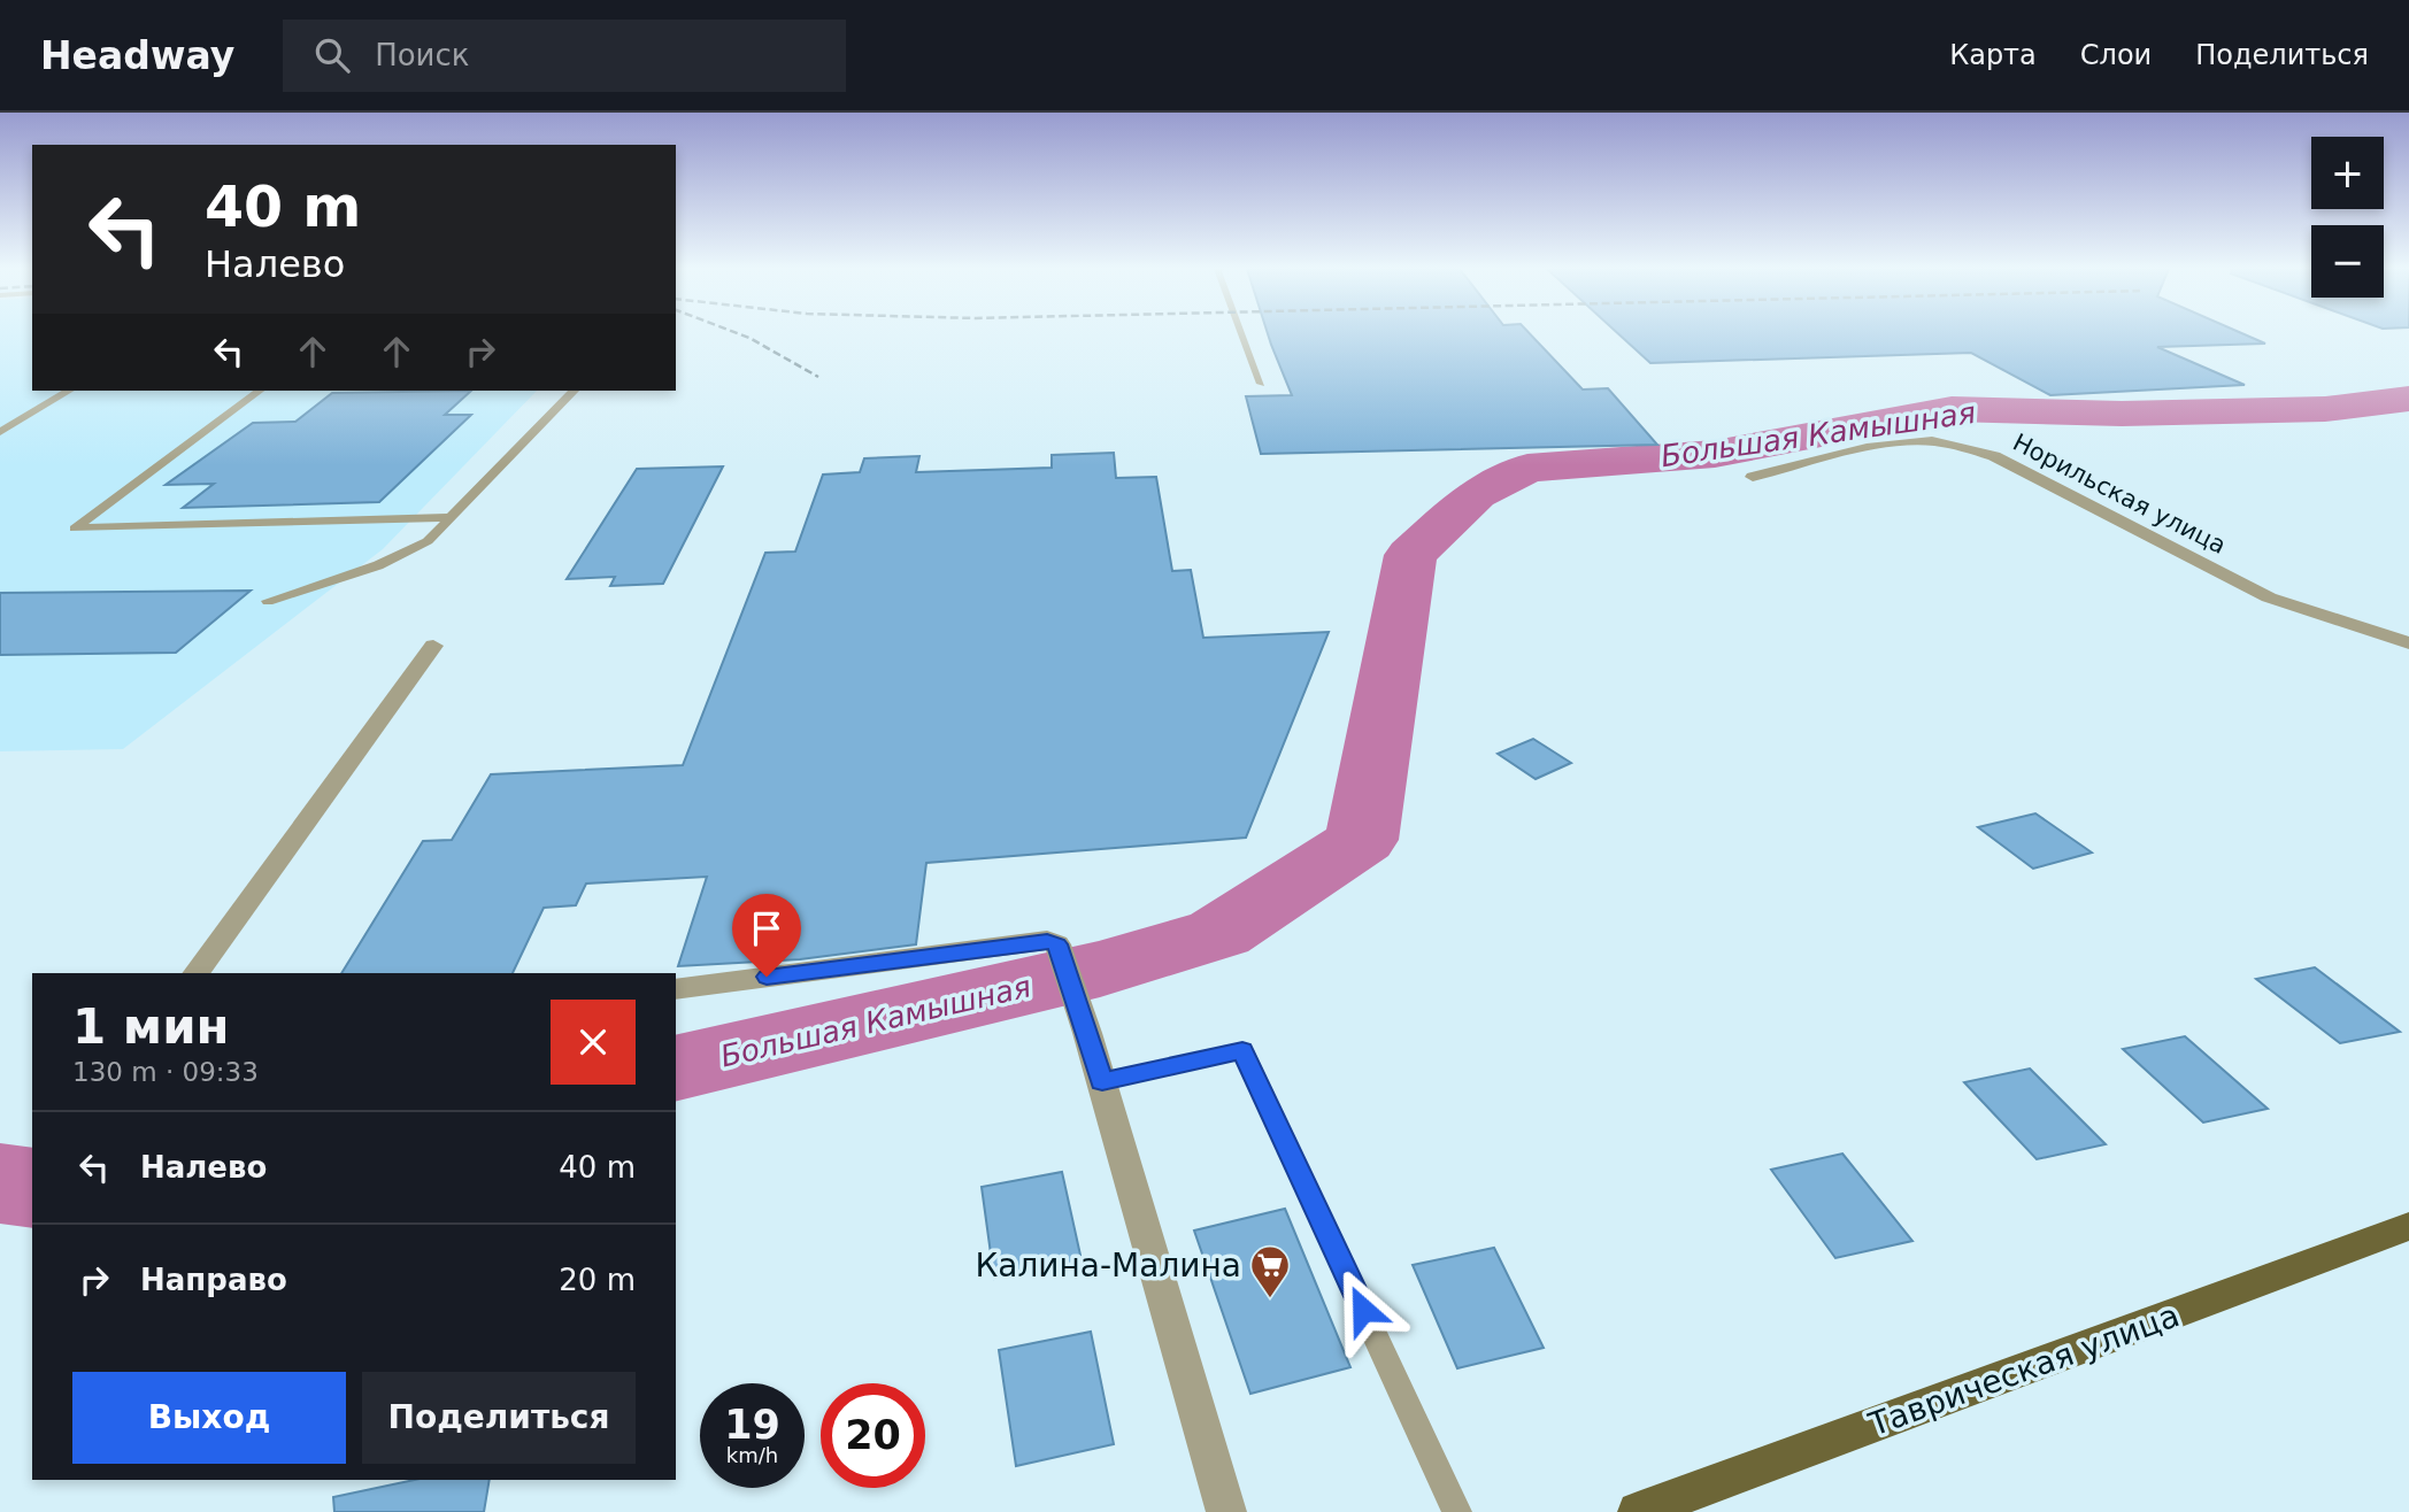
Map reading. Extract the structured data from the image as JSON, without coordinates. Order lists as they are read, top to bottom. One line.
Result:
{"streets":{"main road":["Таврическая улица"],"street":["Норильская улица"]},"water":["Большая Камышная"],"places":{"supermarket":["Калина-Малина"]},"page":{"header":"Headway","search":"Поиск","nav":["Карта","Слои","Поделиться"],"map_buttons":["+","−"],"turn":["40 m","Налево"],"heading":["1 мин","130 m · 09:33"],"list":[{"name":"Налево","value":"40 m"},{"name":"Направо","value":"20 m"}],"buttons":["Выход","Поделиться"],"speed":"19 km/h","limit":"20"}}
